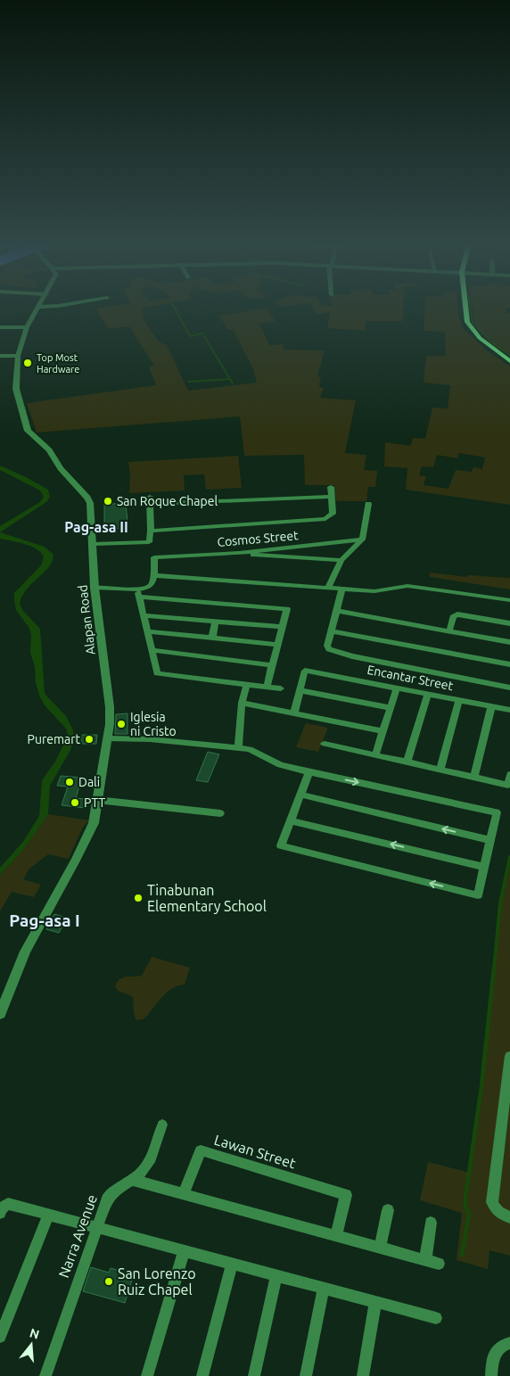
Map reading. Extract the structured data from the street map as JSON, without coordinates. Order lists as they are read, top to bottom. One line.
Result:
{"streets":{"street":["Cosmos Street","Alapan Road","Encantar Street","Lawan Street","Narra Avenue"]},"districts":["Pag-asa II","Pag-asa I"],"places":["Top Most Hardware","San Roque Chapel","Iglesia ni Cristo","Puremart","Dali","PTT","Tinabunan Elementary School","San Lorenzo Ruiz Chapel"],"north":"top"}
